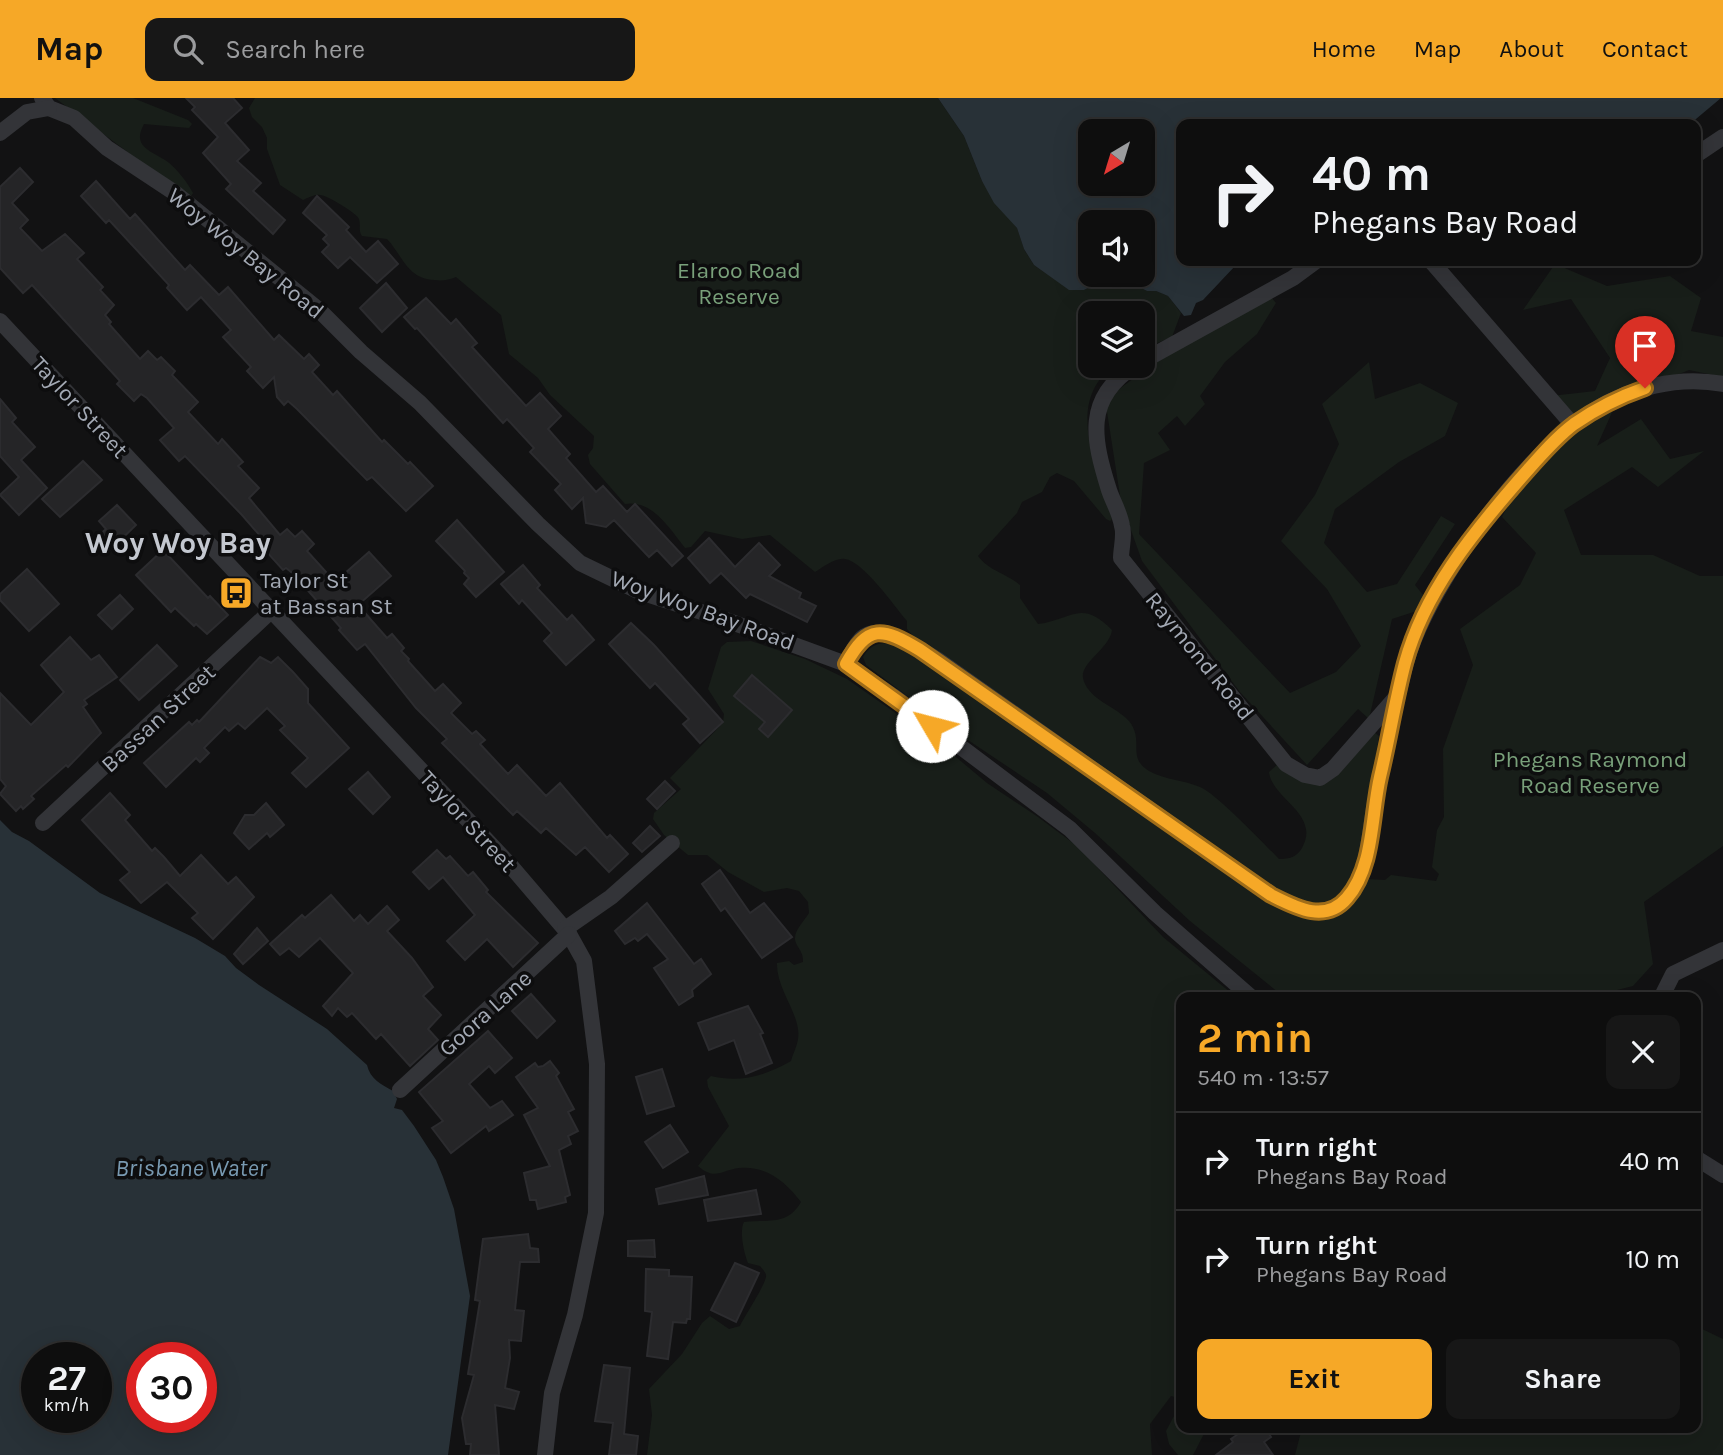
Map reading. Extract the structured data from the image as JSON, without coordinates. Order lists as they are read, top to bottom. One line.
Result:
{"streets":{"street":["Woy Woy Bay Road","Taylor Street","Raymond Road","Bassan Street","Goora Lane"]},"crossings":[["Taylor Street","Bassan Street"],["Taylor Street","Goora Lane"]],"districts":["Woy Woy Bay"],"water":["Brisbane Water"],"parks":["Elaroo Road Reserve","Phegans Raymond Road Reserve"],"places":{"bus stop":["Taylor St at Bassan St"]},"north":"bottom left","page":{"header":"Map","search":"Search here","nav":["Home","Map","About","Contact"],"turn":["40 m","Phegans Bay Road"],"heading":["2 min","540 m · 13:57"],"list":[{"name":"Turn right","note":"Phegans Bay Road","value":"40 m"},{"name":"Turn right","note":"Phegans Bay Road","value":"10 m"}],"buttons":["Exit","Share"],"speed":"27 km/h","limit":"30"}}
